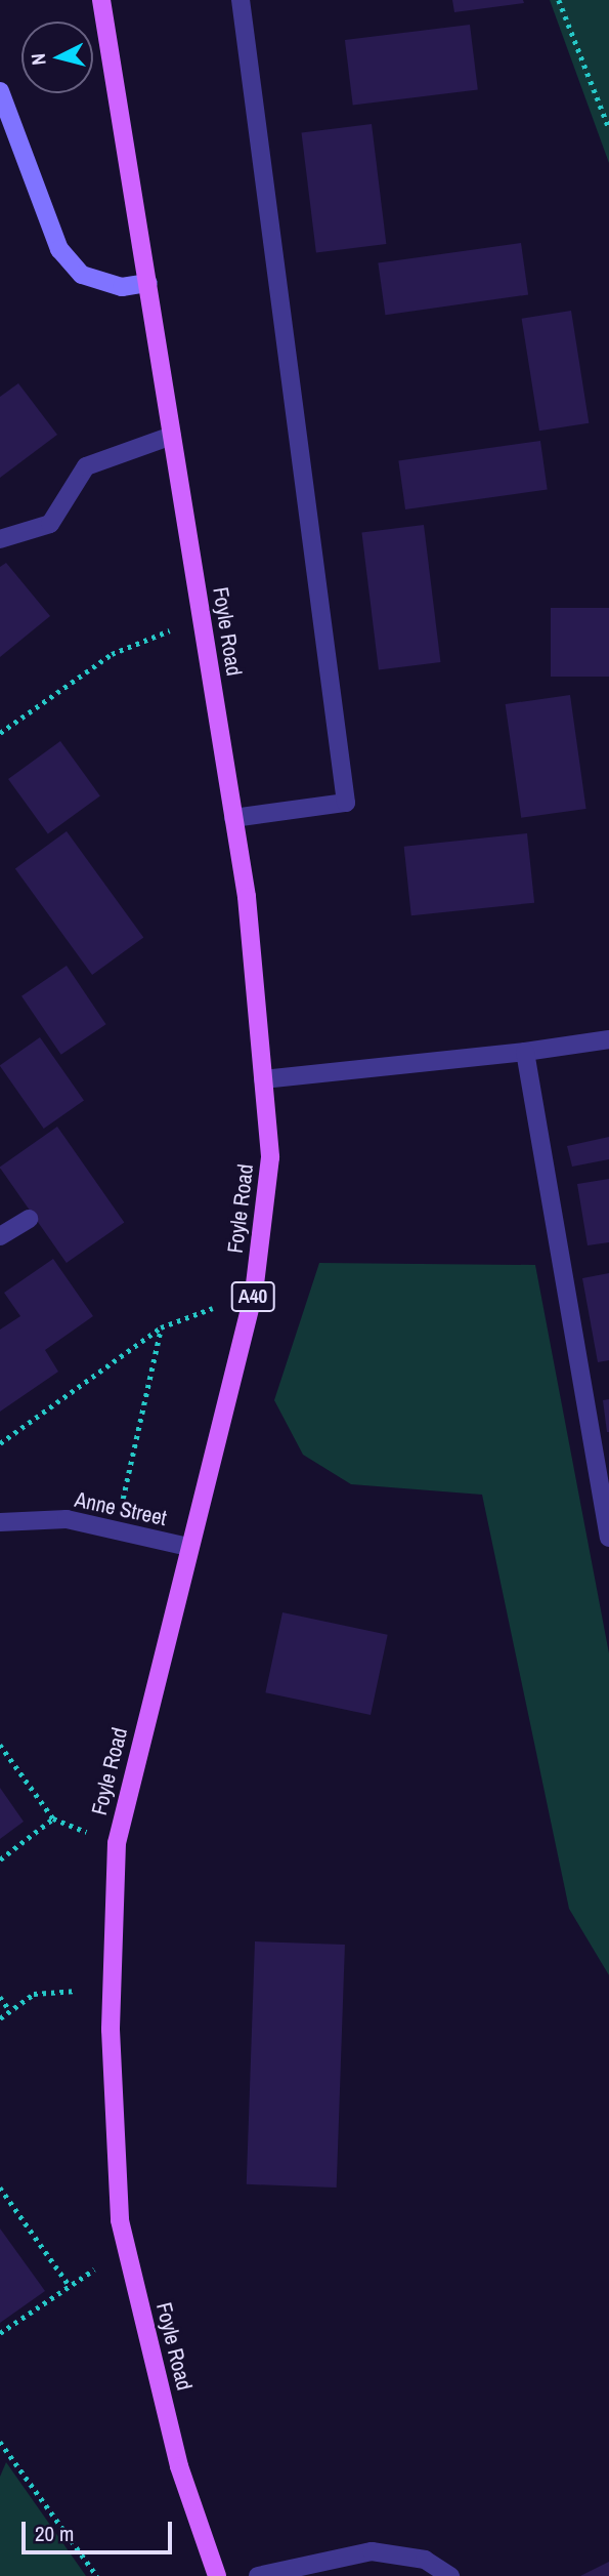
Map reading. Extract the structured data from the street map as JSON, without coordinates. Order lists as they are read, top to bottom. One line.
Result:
{"streets":{"main road":["Foyle Road","A40"],"street":["Anne Street"]},"crossings":[["Foyle Road","Anne Street"]],"scale_bar":"20 m","north":"left"}
